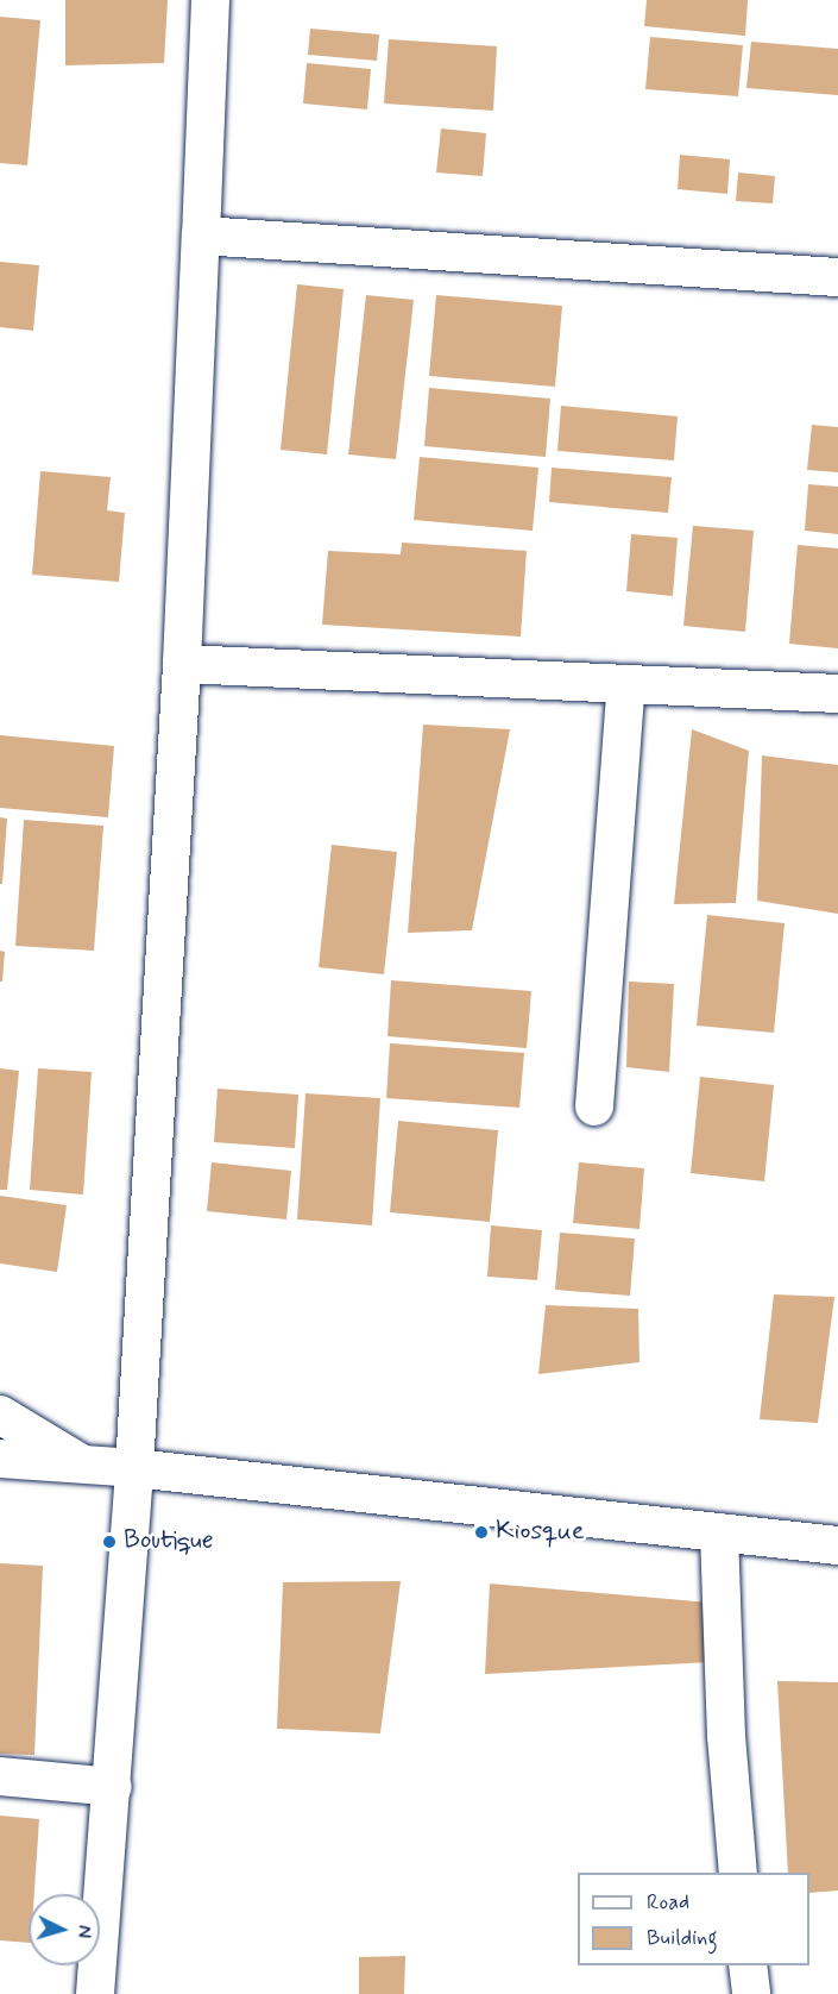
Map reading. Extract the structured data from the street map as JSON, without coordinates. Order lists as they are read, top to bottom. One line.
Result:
{"places":["Kiosque","Boutique"],"legend":["Road","Building"],"north":"right"}
